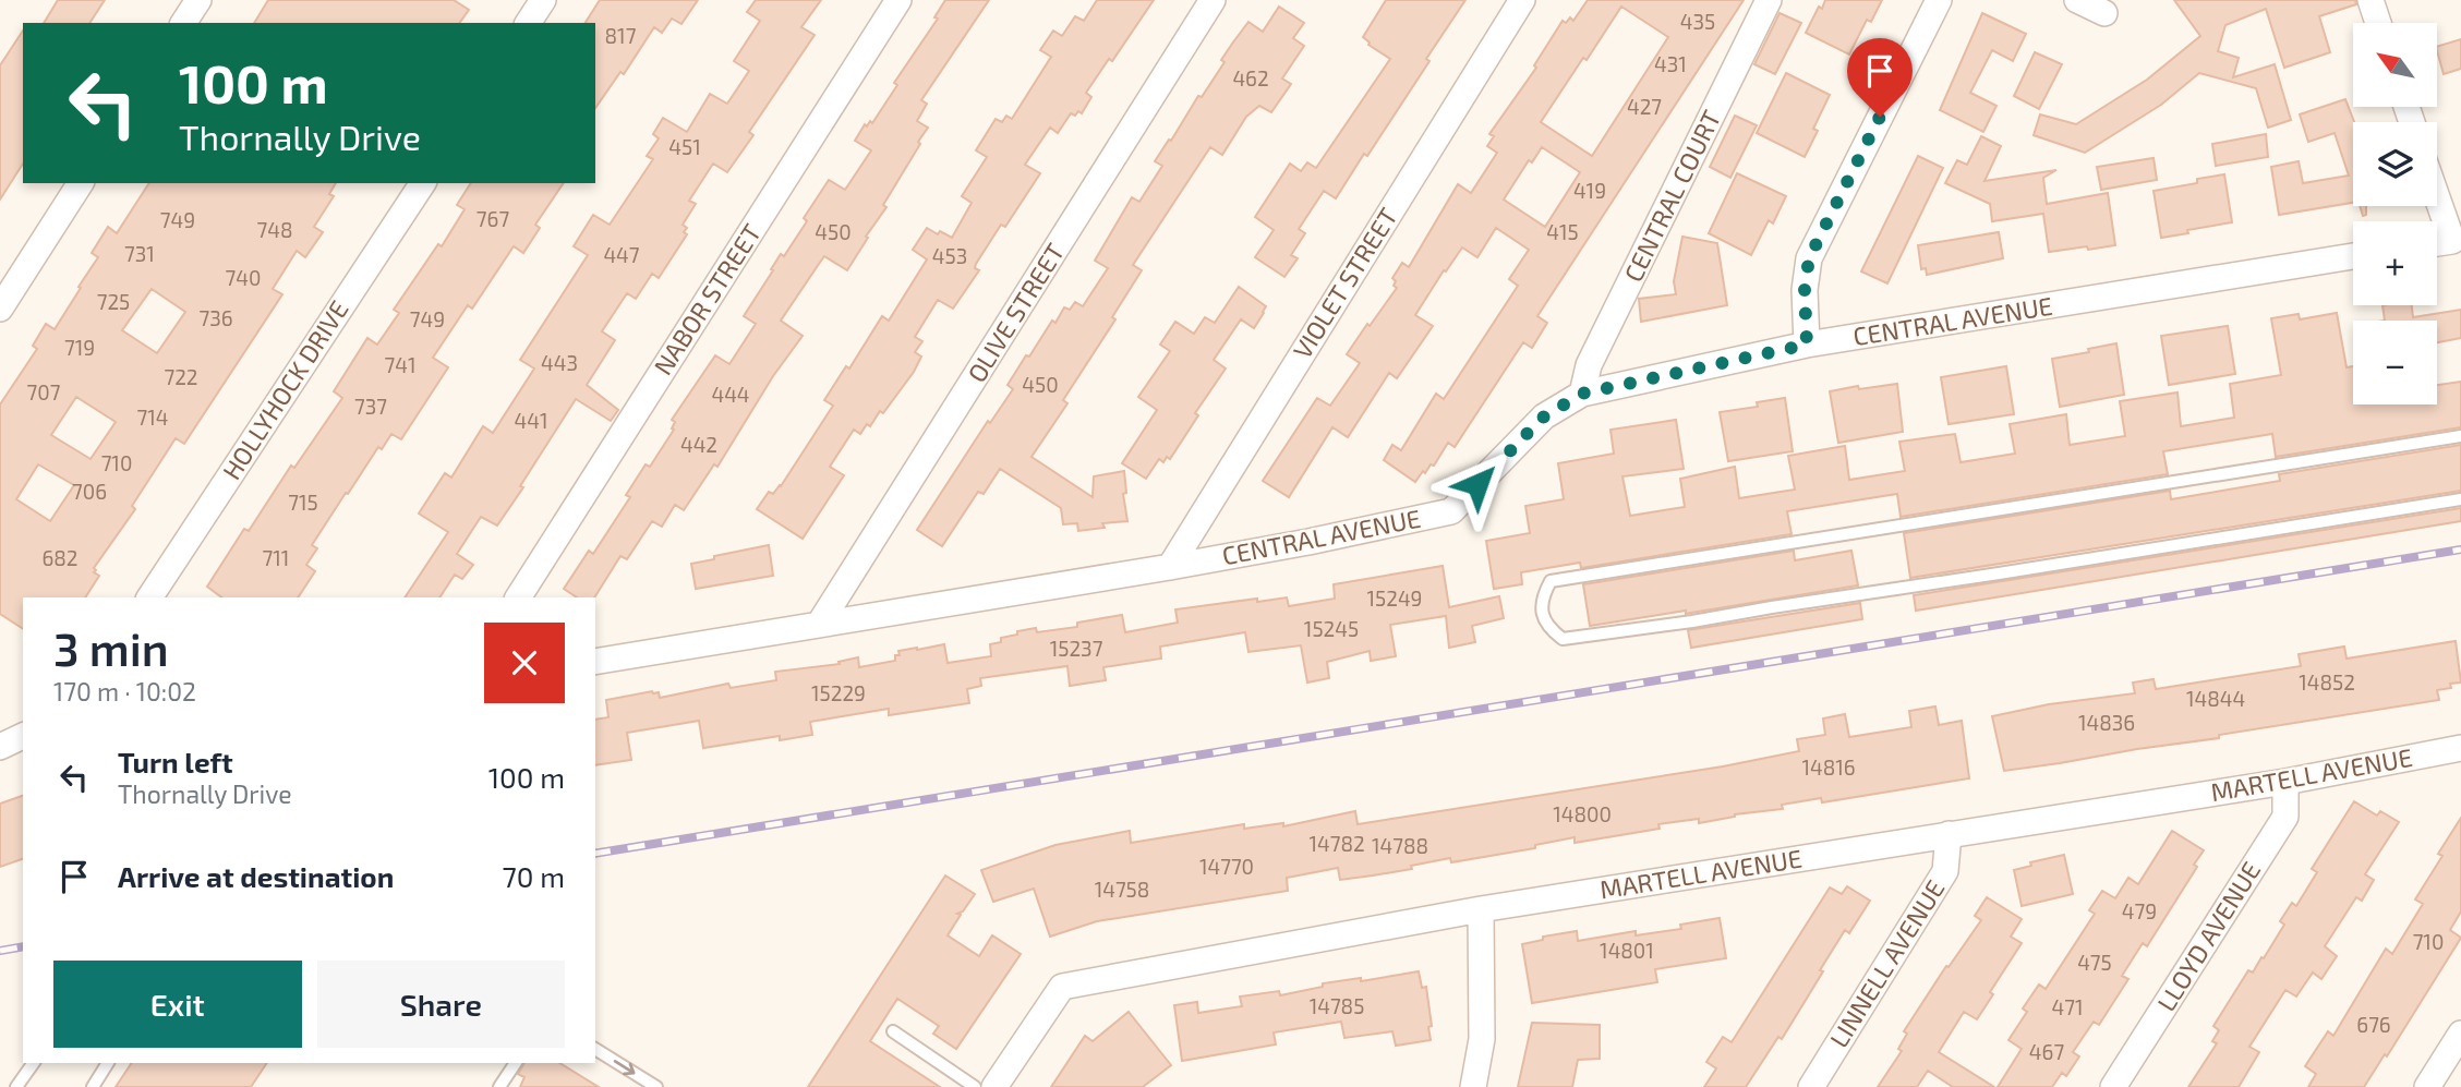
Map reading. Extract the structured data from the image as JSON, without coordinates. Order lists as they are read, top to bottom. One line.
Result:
{"streets":{"street":["CENTRAL COURT","VIOLET STREET","NABOR STREET","OLIVE STREET","CENTRAL AVENUE","HOLLYHOCK DRIVE","MARTELL AVENUE","LLOYD AVENUE","LINNELL AVENUE"]},"crossings":[["CENTRAL COURT","CENTRAL AVENUE"],["VIOLET STREET","CENTRAL AVENUE"],["OLIVE STREET","CENTRAL AVENUE"],["MARTELL AVENUE","LLOYD AVENUE"],["MARTELL AVENUE","LINNELL AVENUE"]],"house_numbers":["435","817","431","462","427","451","419","767","749","748","450","415","731","447","453","740","725","736","749","719","443","741","722","450","707","444","737","714","441","442","710","706","715","682","711","15249","15245","15237","14852","15229","14844","14836","14816","14800","14782","14788","14770","14758","479","710","14801","475","14785","471","676","467"],"north":"top left","page":{"map_buttons":["+","−"],"turn":["100 m","Thornally Drive"],"heading":["3 min","170 m · 10:02"],"list":[{"name":"Turn left","note":"Thornally Drive","value":"100 m"},{"name":"Arrive at destination","value":"70 m"}],"buttons":["Exit","Share"]}}
